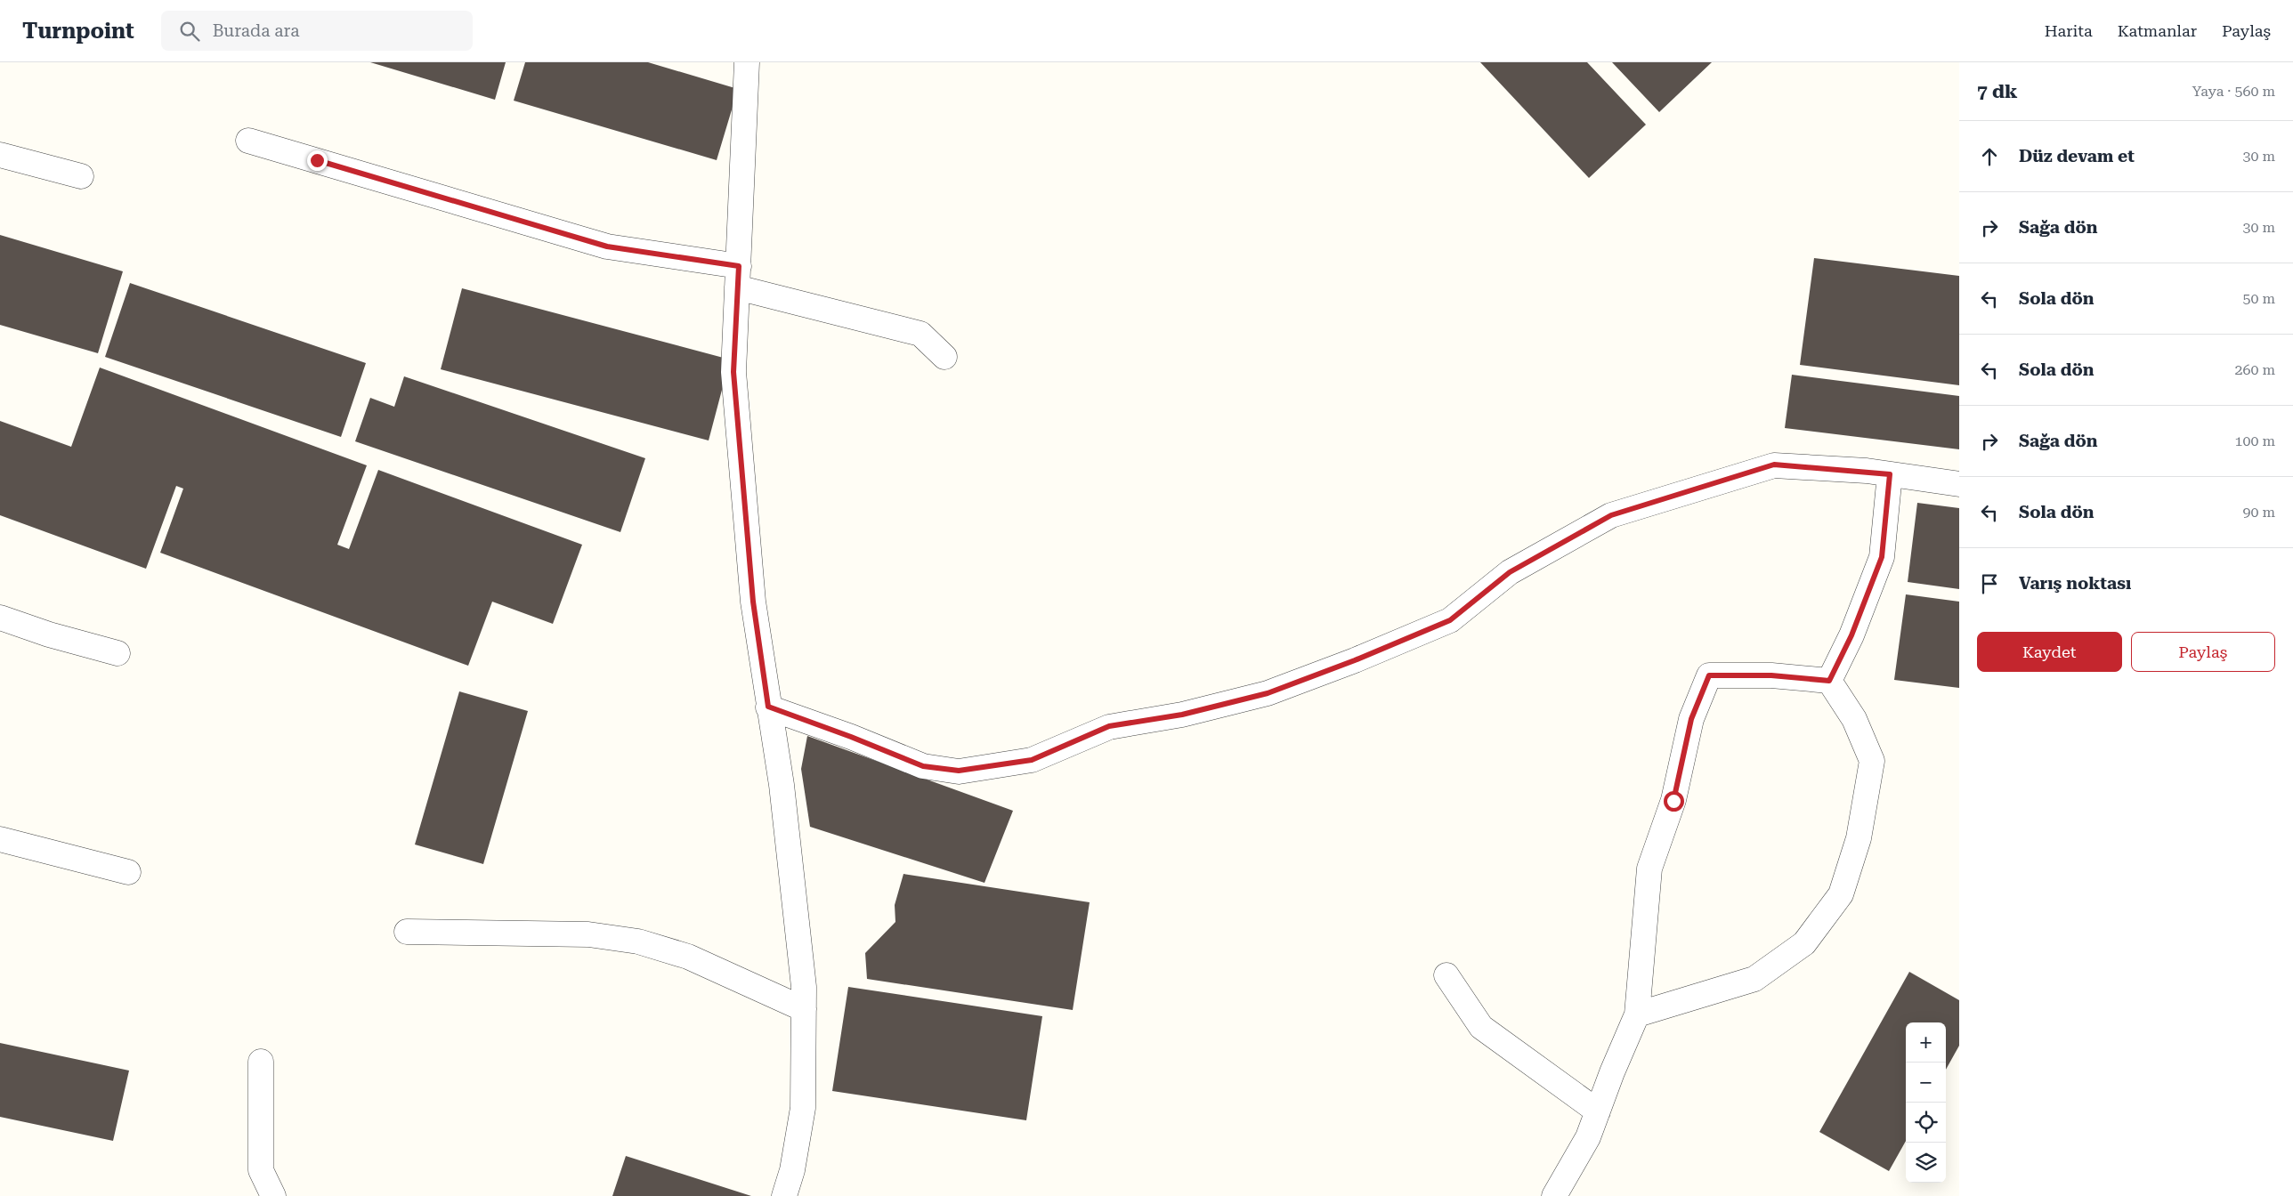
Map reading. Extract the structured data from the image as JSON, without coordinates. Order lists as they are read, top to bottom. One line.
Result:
{"page":{"header":"Turnpoint","search":"Burada ara","nav":["Harita","Katmanlar","Paylaş"],"heading":["7 dk","Yaya · 560 m"],"list":[["Düz devam et","30 m"],["Sağa dön","30 m"],["Sola dön","50 m"],["Sola dön","260 m"],["Sağa dön","100 m"],["Sola dön","90 m"],"Varış noktası"],"buttons":["Kaydet","Paylaş"],"map_buttons":["+","−"]}}
